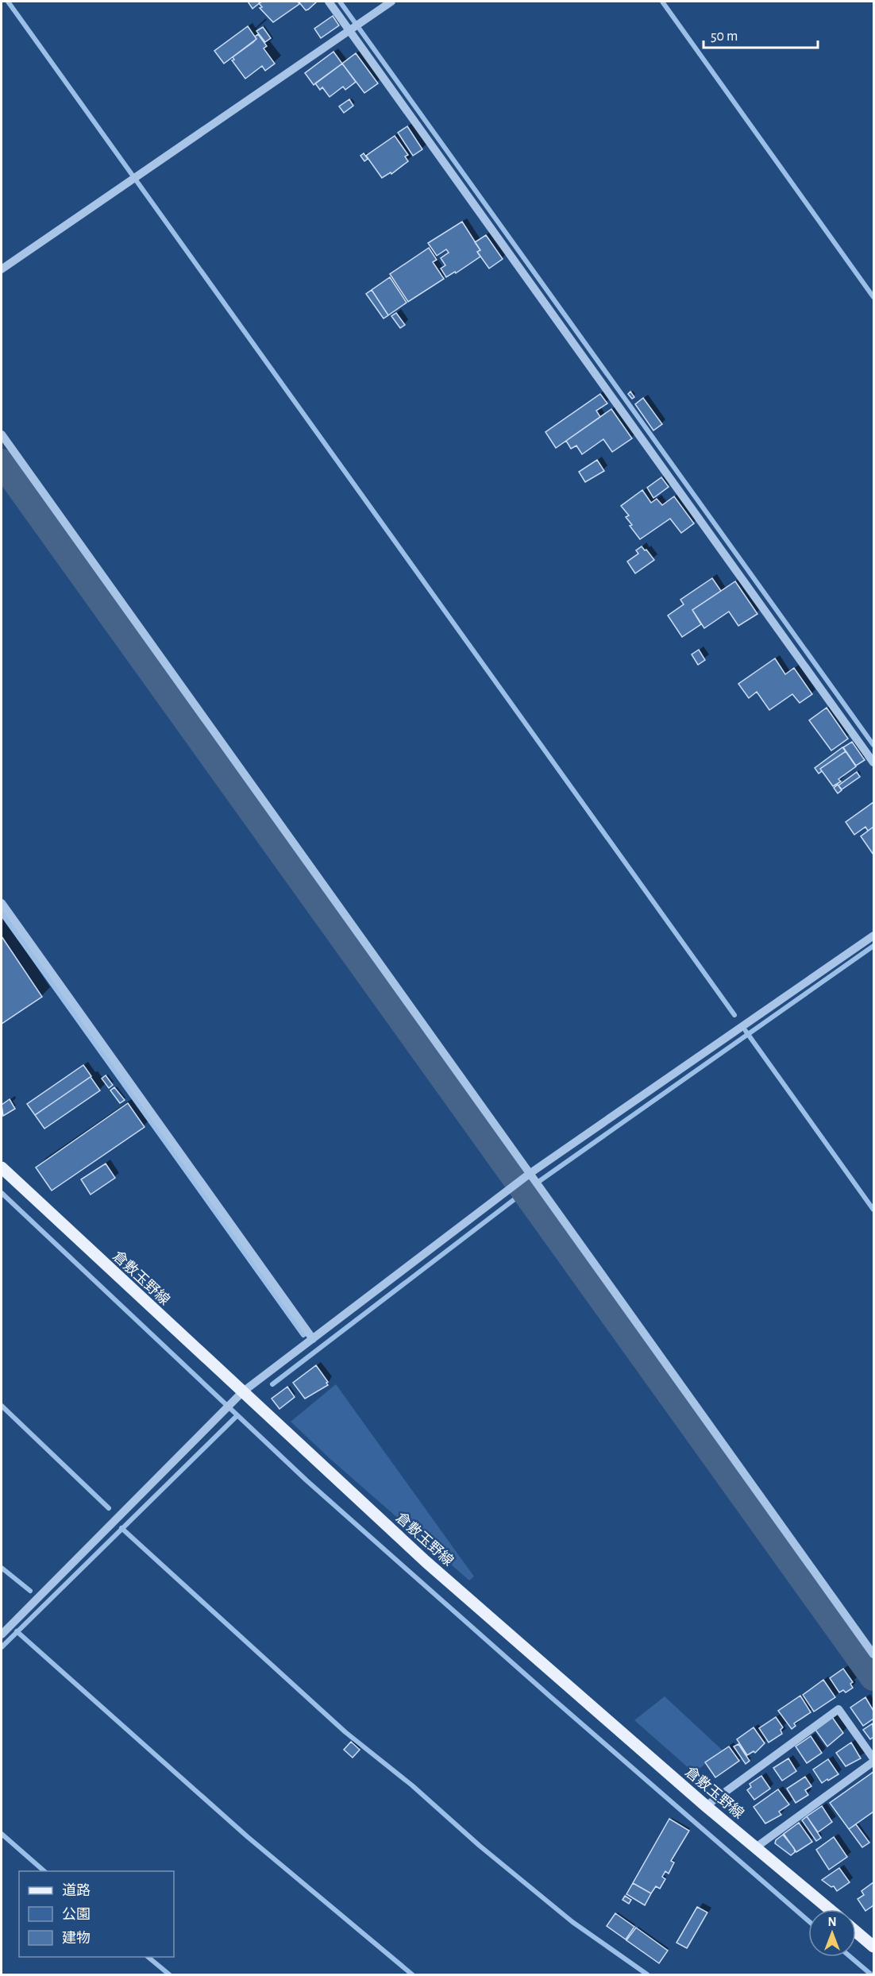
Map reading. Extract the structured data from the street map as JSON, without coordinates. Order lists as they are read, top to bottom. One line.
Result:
{"streets":{"main road":["倉敷玉野線"]},"legend":["道路","公園","建物"],"scale_bar":"50 m","north":"top"}
